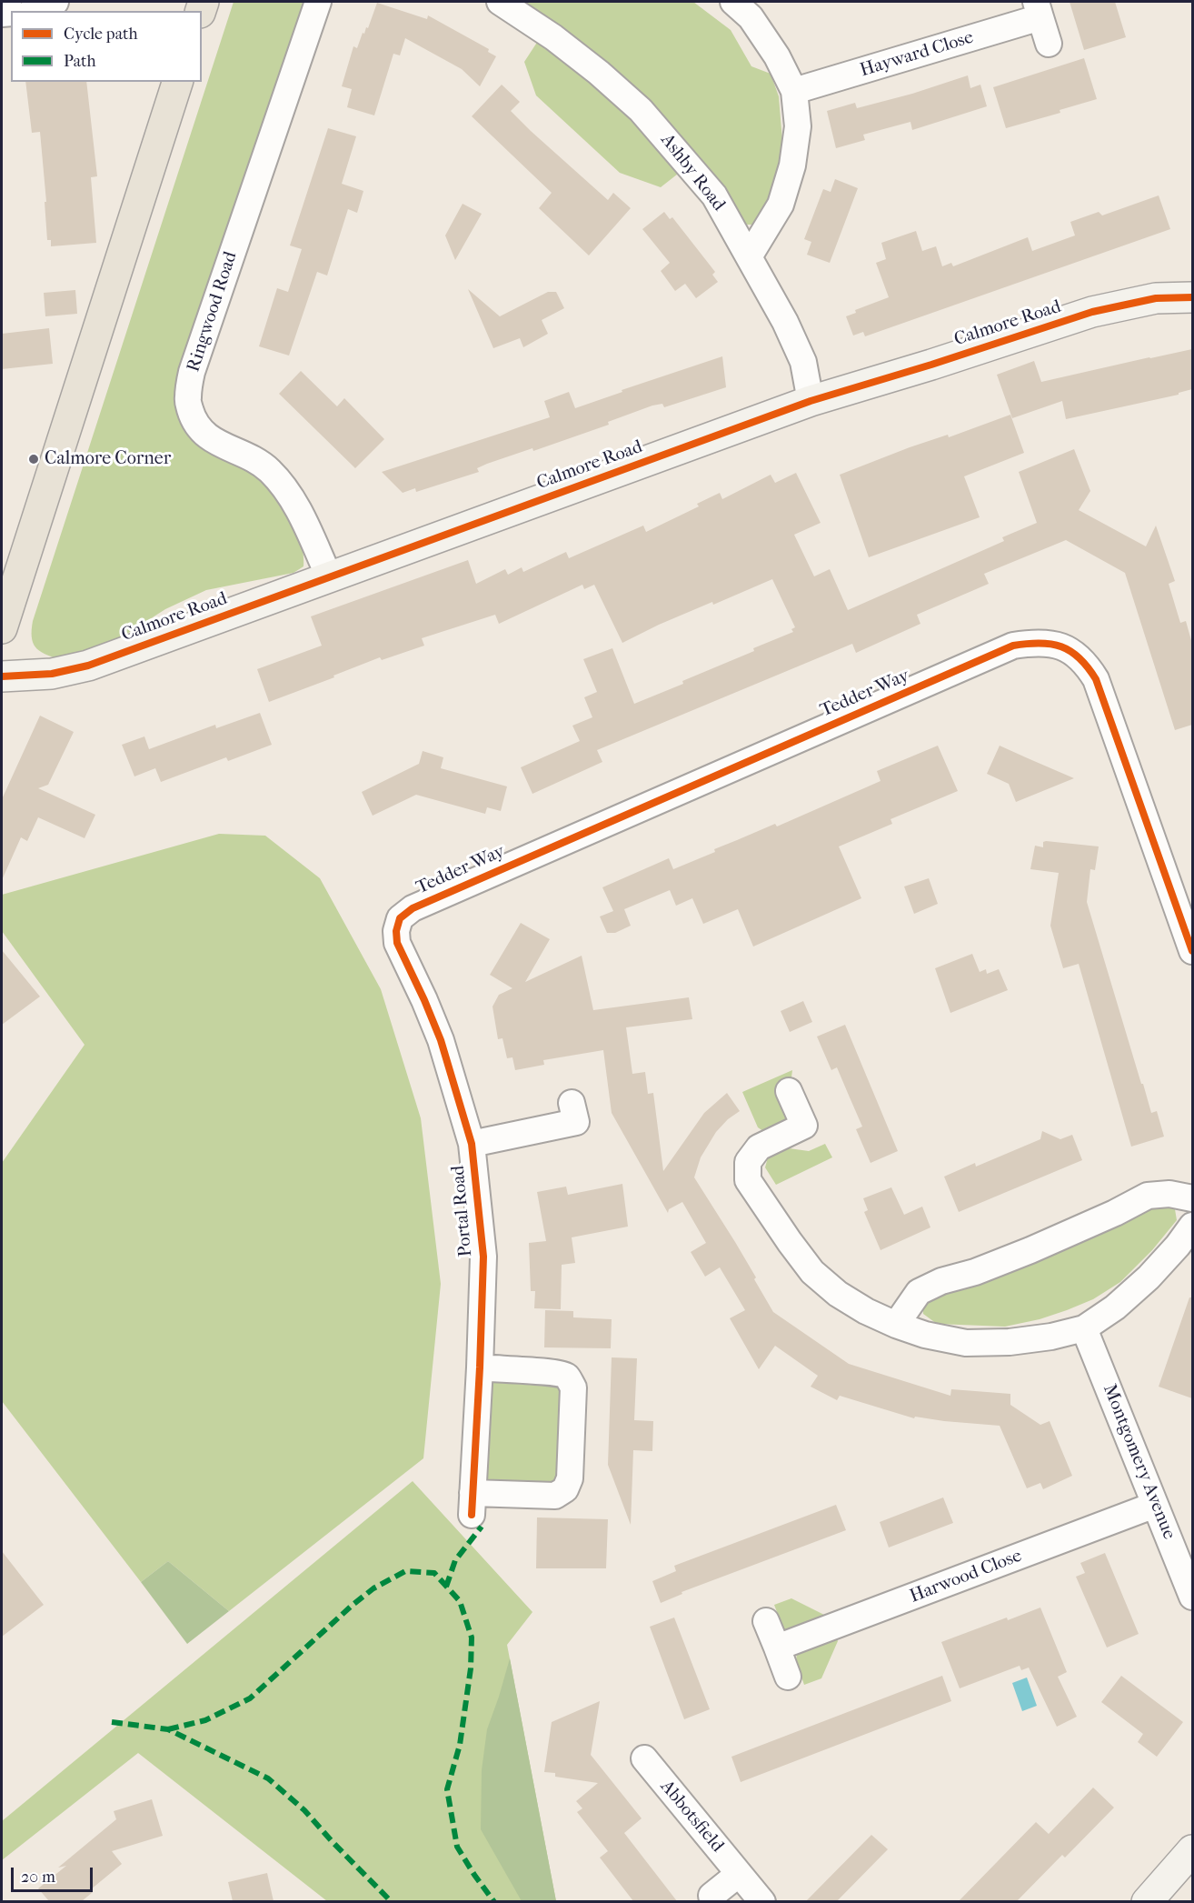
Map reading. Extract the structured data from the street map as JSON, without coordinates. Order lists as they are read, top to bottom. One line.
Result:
{"streets":{"street":["Hayward Close","Ashby Road","Ringwood Road","Calmore Road","Tedder Way","Portal Road","Montgomery Avenue","Harwood Close","Abbotsfield"]},"crossings":[["Ashby Road","Calmore Road"],["Ringwood Road","Calmore Road"],["Tedder Way","Portal Road"],["Montgomery Avenue","Harwood Close"]],"places":["Calmore Corner"],"legend":["Cycle path","Path"],"scale_bar":"20 m"}
